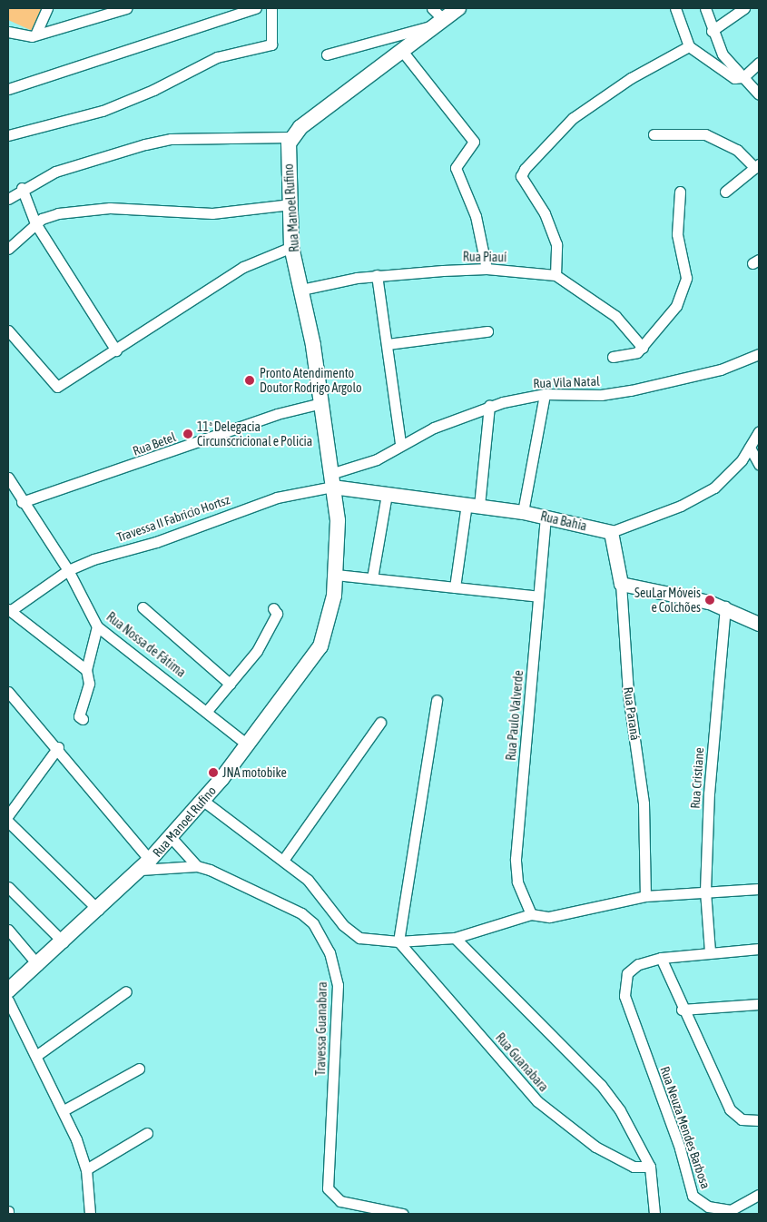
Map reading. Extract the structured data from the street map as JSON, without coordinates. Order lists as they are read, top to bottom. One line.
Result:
{"streets":{"main road":["Rua Manoel Rufino"],"street":["Rua Piauí","Rua Vila Natal","Rua Betel","Travessa II Fabricio Hortsz","Rua Bahia","Rua Nossa de Fátima","Rua Paraná","Rua Paulo Valverde","Rua Cristiane","Travessa Guanabara","Rua Guanabara","Rua Neuza Mendes Barbosa"]},"crossings":[["Rua Manoel Rufino","Rua Piauí"],["Rua Manoel Rufino","Rua Vila Natal"],["Rua Manoel Rufino","Rua Betel"],["Rua Manoel Rufino","Travessa II Fabricio Hortsz"],["Rua Manoel Rufino","Rua Bahia"],["Rua Manoel Rufino","Rua Nossa de Fátima"],["Rua Manoel Rufino","Travessa Guanabara"],["Rua Vila Natal","Travessa II Fabricio Hortsz"],["Rua Vila Natal","Rua Bahia"],["Rua Betel","Rua Nossa de Fátima"],["Travessa II Fabricio Hortsz","Rua Bahia"],["Travessa II Fabricio Hortsz","Rua Nossa de Fátima"],["Rua Bahia","Rua Paraná"],["Rua Bahia","Rua Paulo Valverde"]],"places":["Pronto Atendimento Doutor Rodrigo Argolo","11ª Delegacia Circunscricional e Policia","SeuLar Móveis e Colchões","JNA motobike"]}
